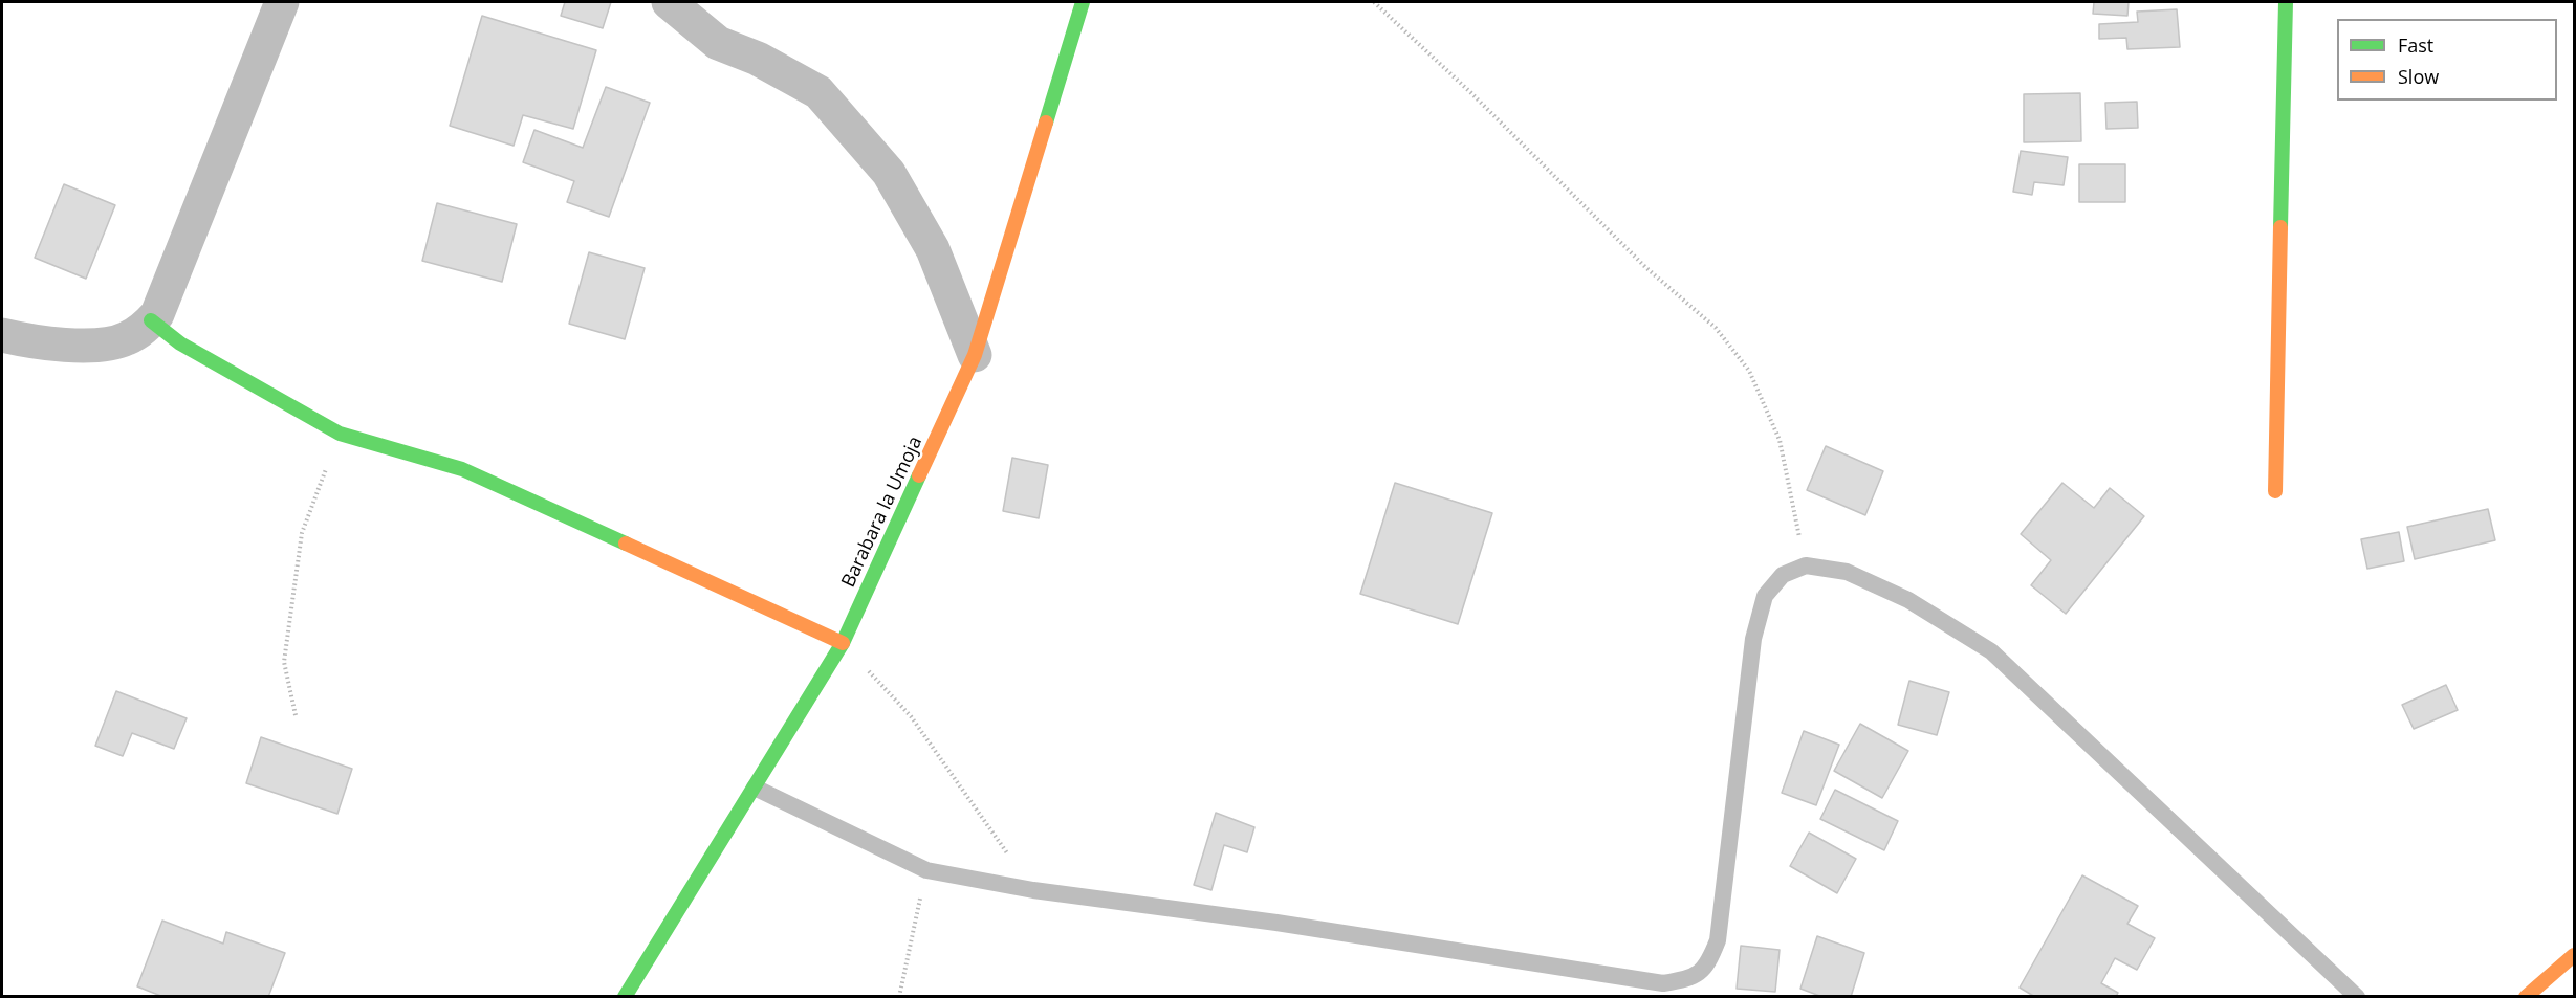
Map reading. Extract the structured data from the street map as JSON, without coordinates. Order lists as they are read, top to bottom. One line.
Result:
{"streets":{"street":["Barabara la Umoja"]},"legend":["Fast","Slow"]}
